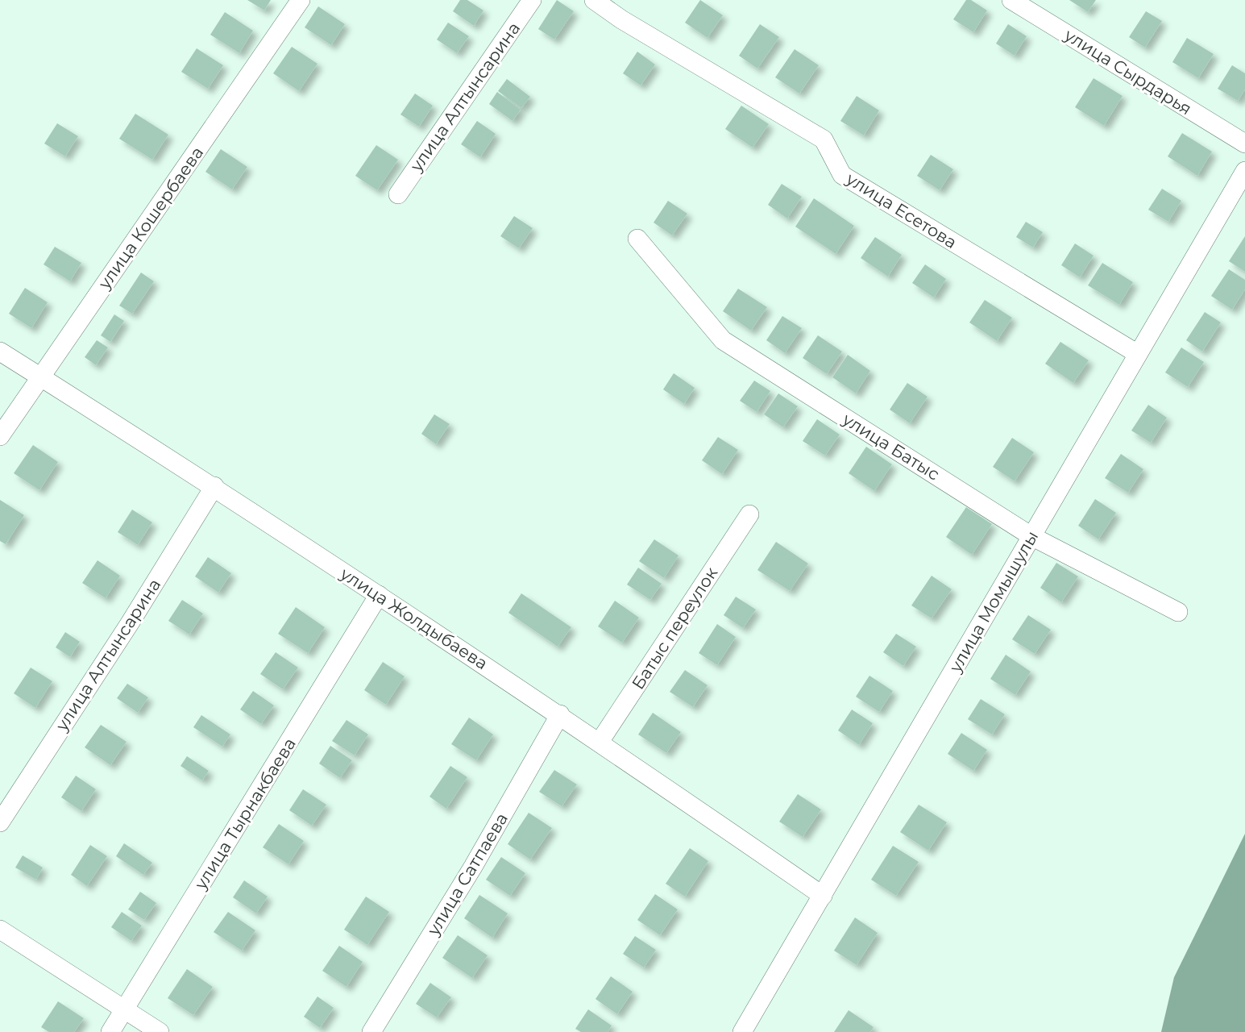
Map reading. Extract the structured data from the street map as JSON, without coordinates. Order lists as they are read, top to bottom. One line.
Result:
{"streets":{"street":["улица Сырдарья","улица Алтынсарина","улица Есетова","улица Кошербаева","улица Батыс","улица Момышулы","улица Жолдыбаева","Батыс переулок","улица Тырнакбаева","улица Сатпаева"]},"crossings":[["улица Алтынсарина","улица Жолдыбаева"],["улица Есетова","улица Момышулы"],["улица Кошербаева","улица Жолдыбаева"],["улица Батыс","улица Момышулы"],["улица Момышулы","улица Жолдыбаева"],["улица Жолдыбаева","Батыс переулок"],["улица Жолдыбаева","улица Тырнакбаева"],["улица Жолдыбаева","улица Сатпаева"]]}
